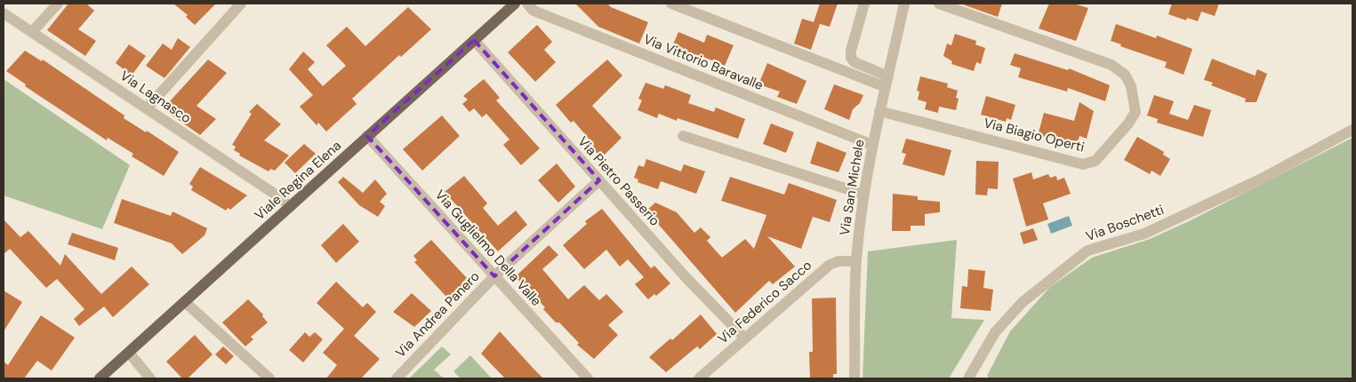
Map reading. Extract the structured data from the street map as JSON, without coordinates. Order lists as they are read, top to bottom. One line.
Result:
{"streets":{"main road":["Viale Regina Elena"],"street":["Via Vittorio Baravalle","Via Lagnasco","Via Biagio Operti","Via Pietro Passerio","Via San Michele","Via Boschetti","Via Guglielmo Della Valle","Via Federico Sacco","Via Andrea Panero"]},"crossings":[["Via Vittorio Baravalle","Via San Michele"],["Via Lagnasco","Viale Regina Elena"],["Via Biagio Operti","Via San Michele"],["Viale Regina Elena","Via Pietro Passerio"],["Viale Regina Elena","Via Guglielmo Della Valle"],["Via Pietro Passerio","Via Federico Sacco"],["Via Pietro Passerio","Via Andrea Panero"],["Via San Michele","Via Federico Sacco"],["Via Guglielmo Della Valle","Via Andrea Panero"]]}
